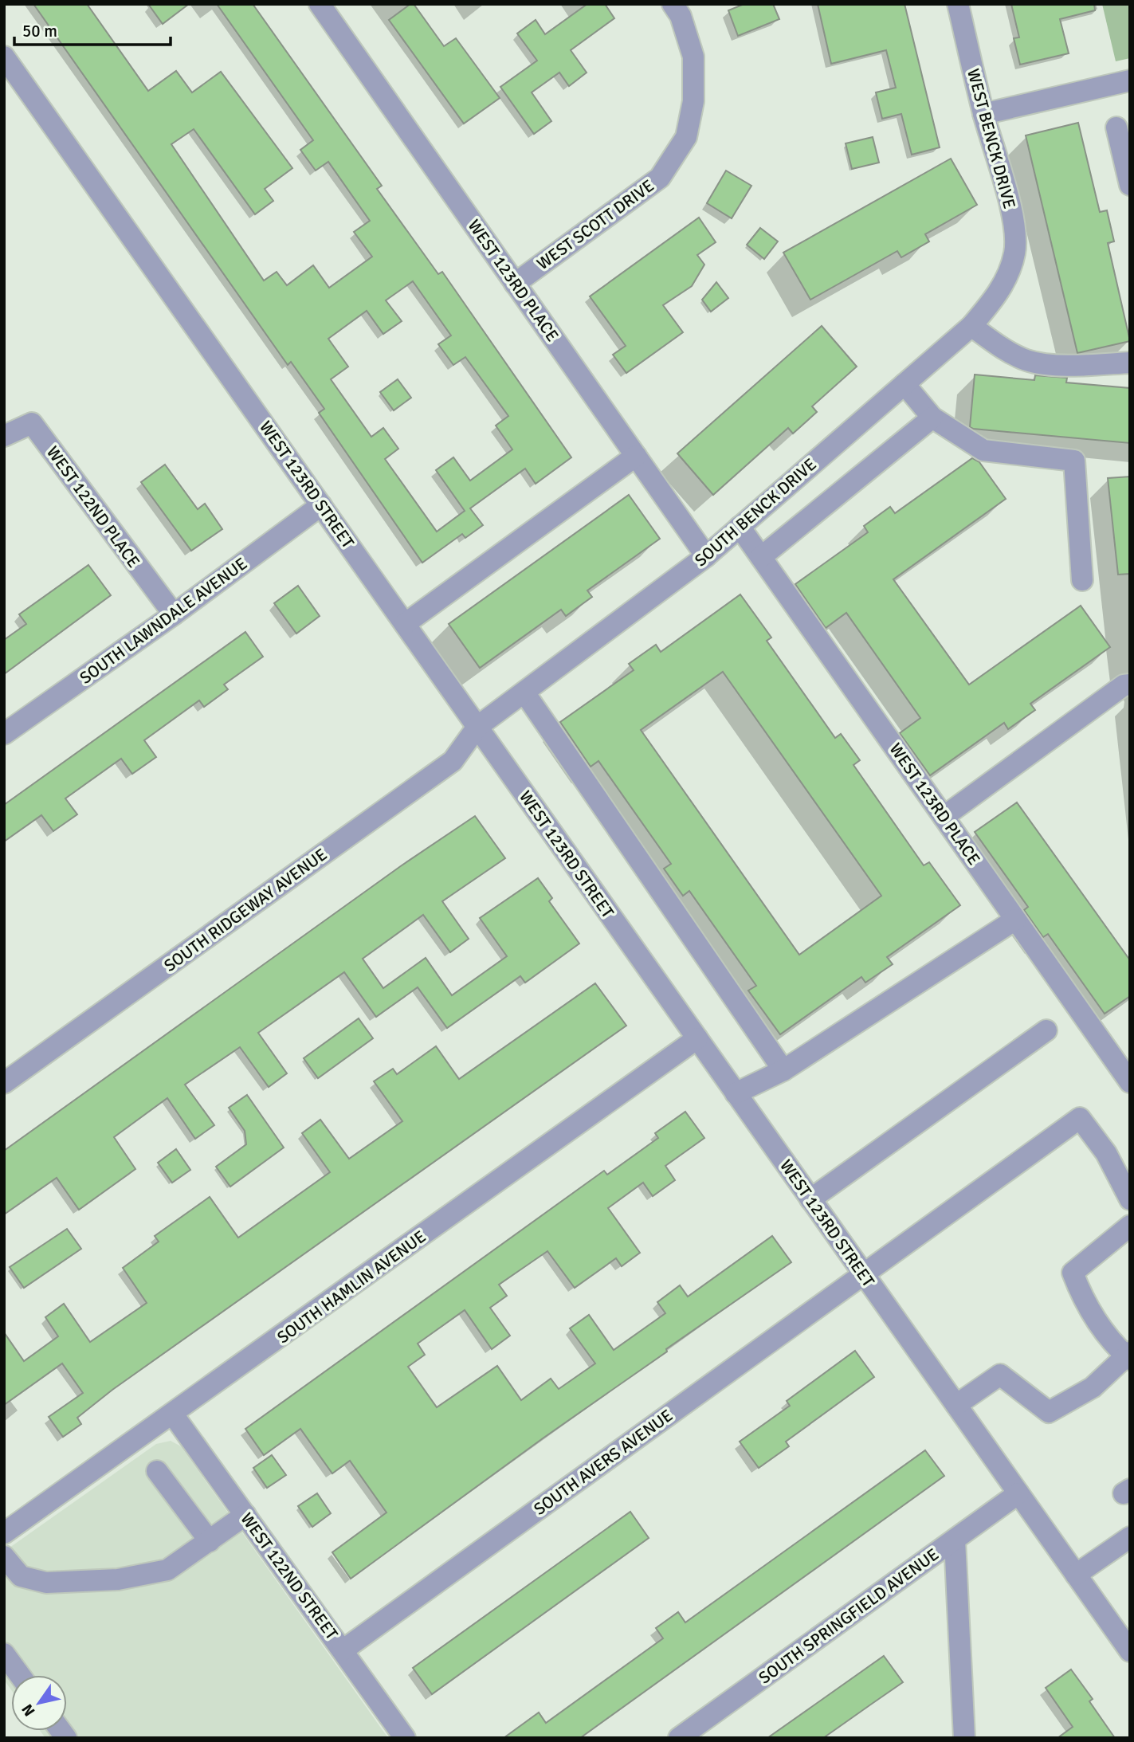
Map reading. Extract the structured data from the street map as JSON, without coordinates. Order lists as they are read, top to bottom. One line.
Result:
{"streets":{"street":["WEST BENCK DRIVE","WEST SCOTT DRIVE","WEST 123RD PLACE","WEST 123RD STREET","WEST 122ND PLACE","SOUTH BENCK DRIVE","SOUTH LAWNDALE AVENUE","SOUTH RIDGEWAY AVENUE","SOUTH HAMLIN AVENUE","SOUTH AVERS AVENUE","WEST 122ND STREET","SOUTH SPRINGFIELD AVENUE"]},"crossings":[["WEST BENCK DRIVE","SOUTH BENCK DRIVE"],["WEST SCOTT DRIVE","WEST 123RD PLACE"],["WEST 123RD PLACE","SOUTH BENCK DRIVE"],["WEST 123RD STREET","SOUTH BENCK DRIVE"],["WEST 123RD STREET","SOUTH LAWNDALE AVENUE"],["WEST 123RD STREET","SOUTH RIDGEWAY AVENUE"],["WEST 123RD STREET","SOUTH HAMLIN AVENUE"],["WEST 123RD STREET","SOUTH AVERS AVENUE"],["WEST 123RD STREET","SOUTH SPRINGFIELD AVENUE"],["WEST 122ND PLACE","SOUTH LAWNDALE AVENUE"],["SOUTH BENCK DRIVE","SOUTH RIDGEWAY AVENUE"],["SOUTH HAMLIN AVENUE","WEST 122ND STREET"],["SOUTH AVERS AVENUE","WEST 122ND STREET"]],"scale_bar":"50 m","north":"bottom left"}
